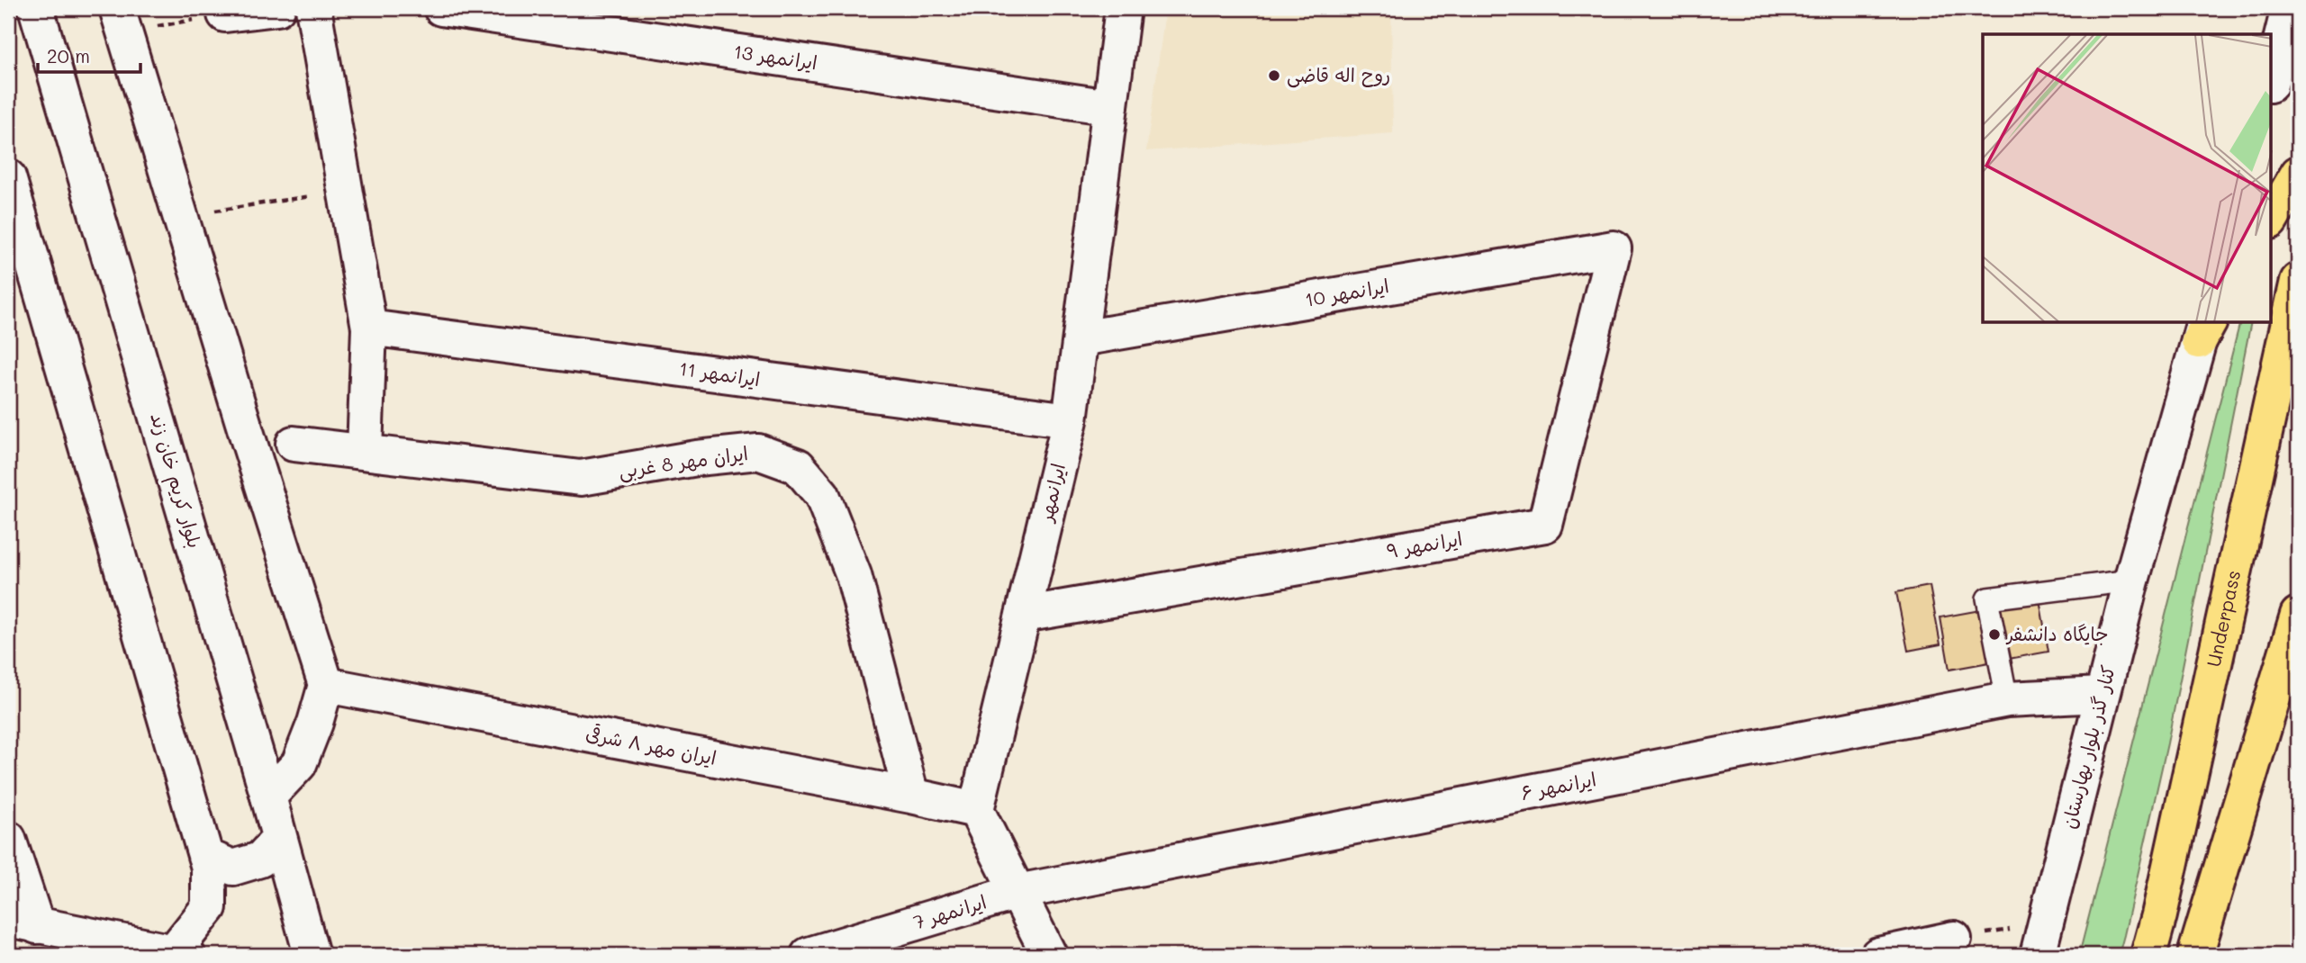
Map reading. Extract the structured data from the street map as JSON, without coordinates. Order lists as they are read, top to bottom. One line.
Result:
{"streets":{"main road":["Underpass"],"street":["ایرانمهر 13","ایرانمهر 10","ایرانمهر 11","ایران مهر 8 غربی","بلوار کریم خان زند","ایرانمهر","ایرانمهر ۹","ایران مهر ٨ شرقی","کنار گذر بلوار بهارستان","ایرانمهر ۶","ایرانمهر 7"]},"crossings":[["ایرانمهر 13","ایرانمهر"],["ایرانمهر 10","ایرانمهر"],["ایرانمهر 10","ایرانمهر ۹"],["ایرانمهر 11","ایرانمهر"],["ایران مهر 8 غربی","ایران مهر ٨ شرقی"],["ایرانمهر","ایرانمهر ۹"],["ایرانمهر","ایران مهر ٨ شرقی"],["کنار گذر بلوار بهارستان","ایرانمهر ۶"],["ایرانمهر ۶","ایرانمهر 7"]],"places":["روح اله قاضی","جایگاه دانشفر"],"scale_bar":"20 m"}
